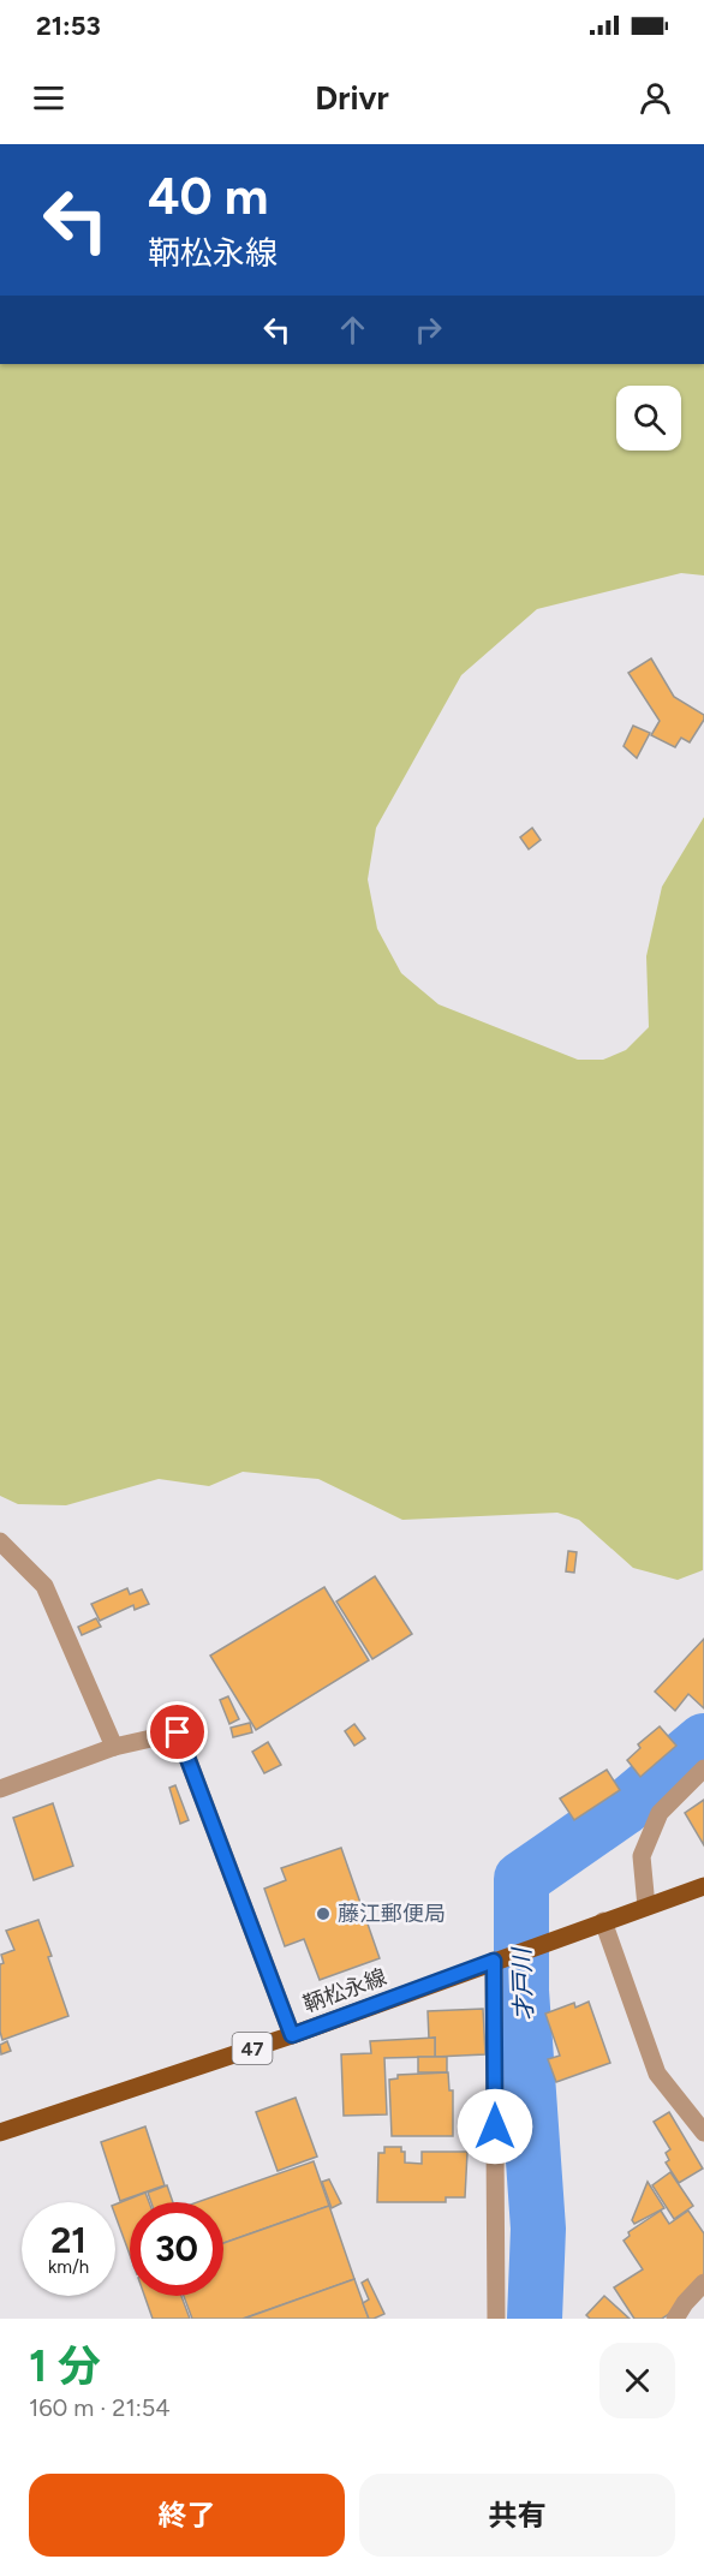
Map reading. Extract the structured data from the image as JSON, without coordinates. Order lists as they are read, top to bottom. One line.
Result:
{"streets":{"main road":["鞆松永線","47"]},"water":["才戸川"],"places":["藤江郵便局"],"page":{"status":"21:53","header":"Drivr","turn":["40 m","鞆松永線"],"speed":"21 km/h","limit":"30","heading":["1 分","160 m · 21:54"],"buttons":["終了","共有"]}}
